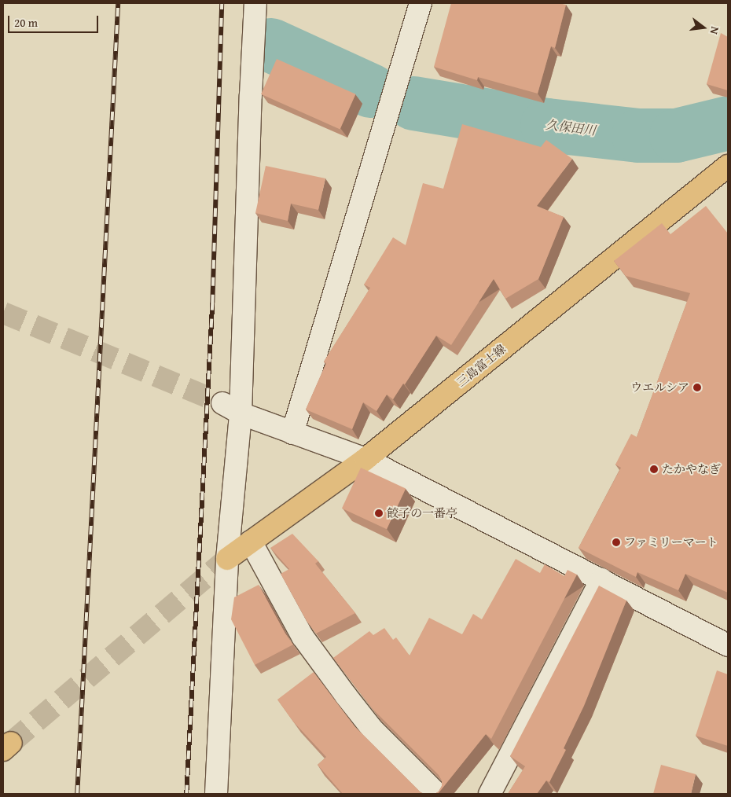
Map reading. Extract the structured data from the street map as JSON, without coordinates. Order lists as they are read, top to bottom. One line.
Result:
{"streets":{"main road":["三島富士線"]},"water":["久保田川"],"places":["ウエルシア","たかやなぎ","餃子の一番亭","ファミリーマート"],"scale_bar":"20 m","north":"right"}
